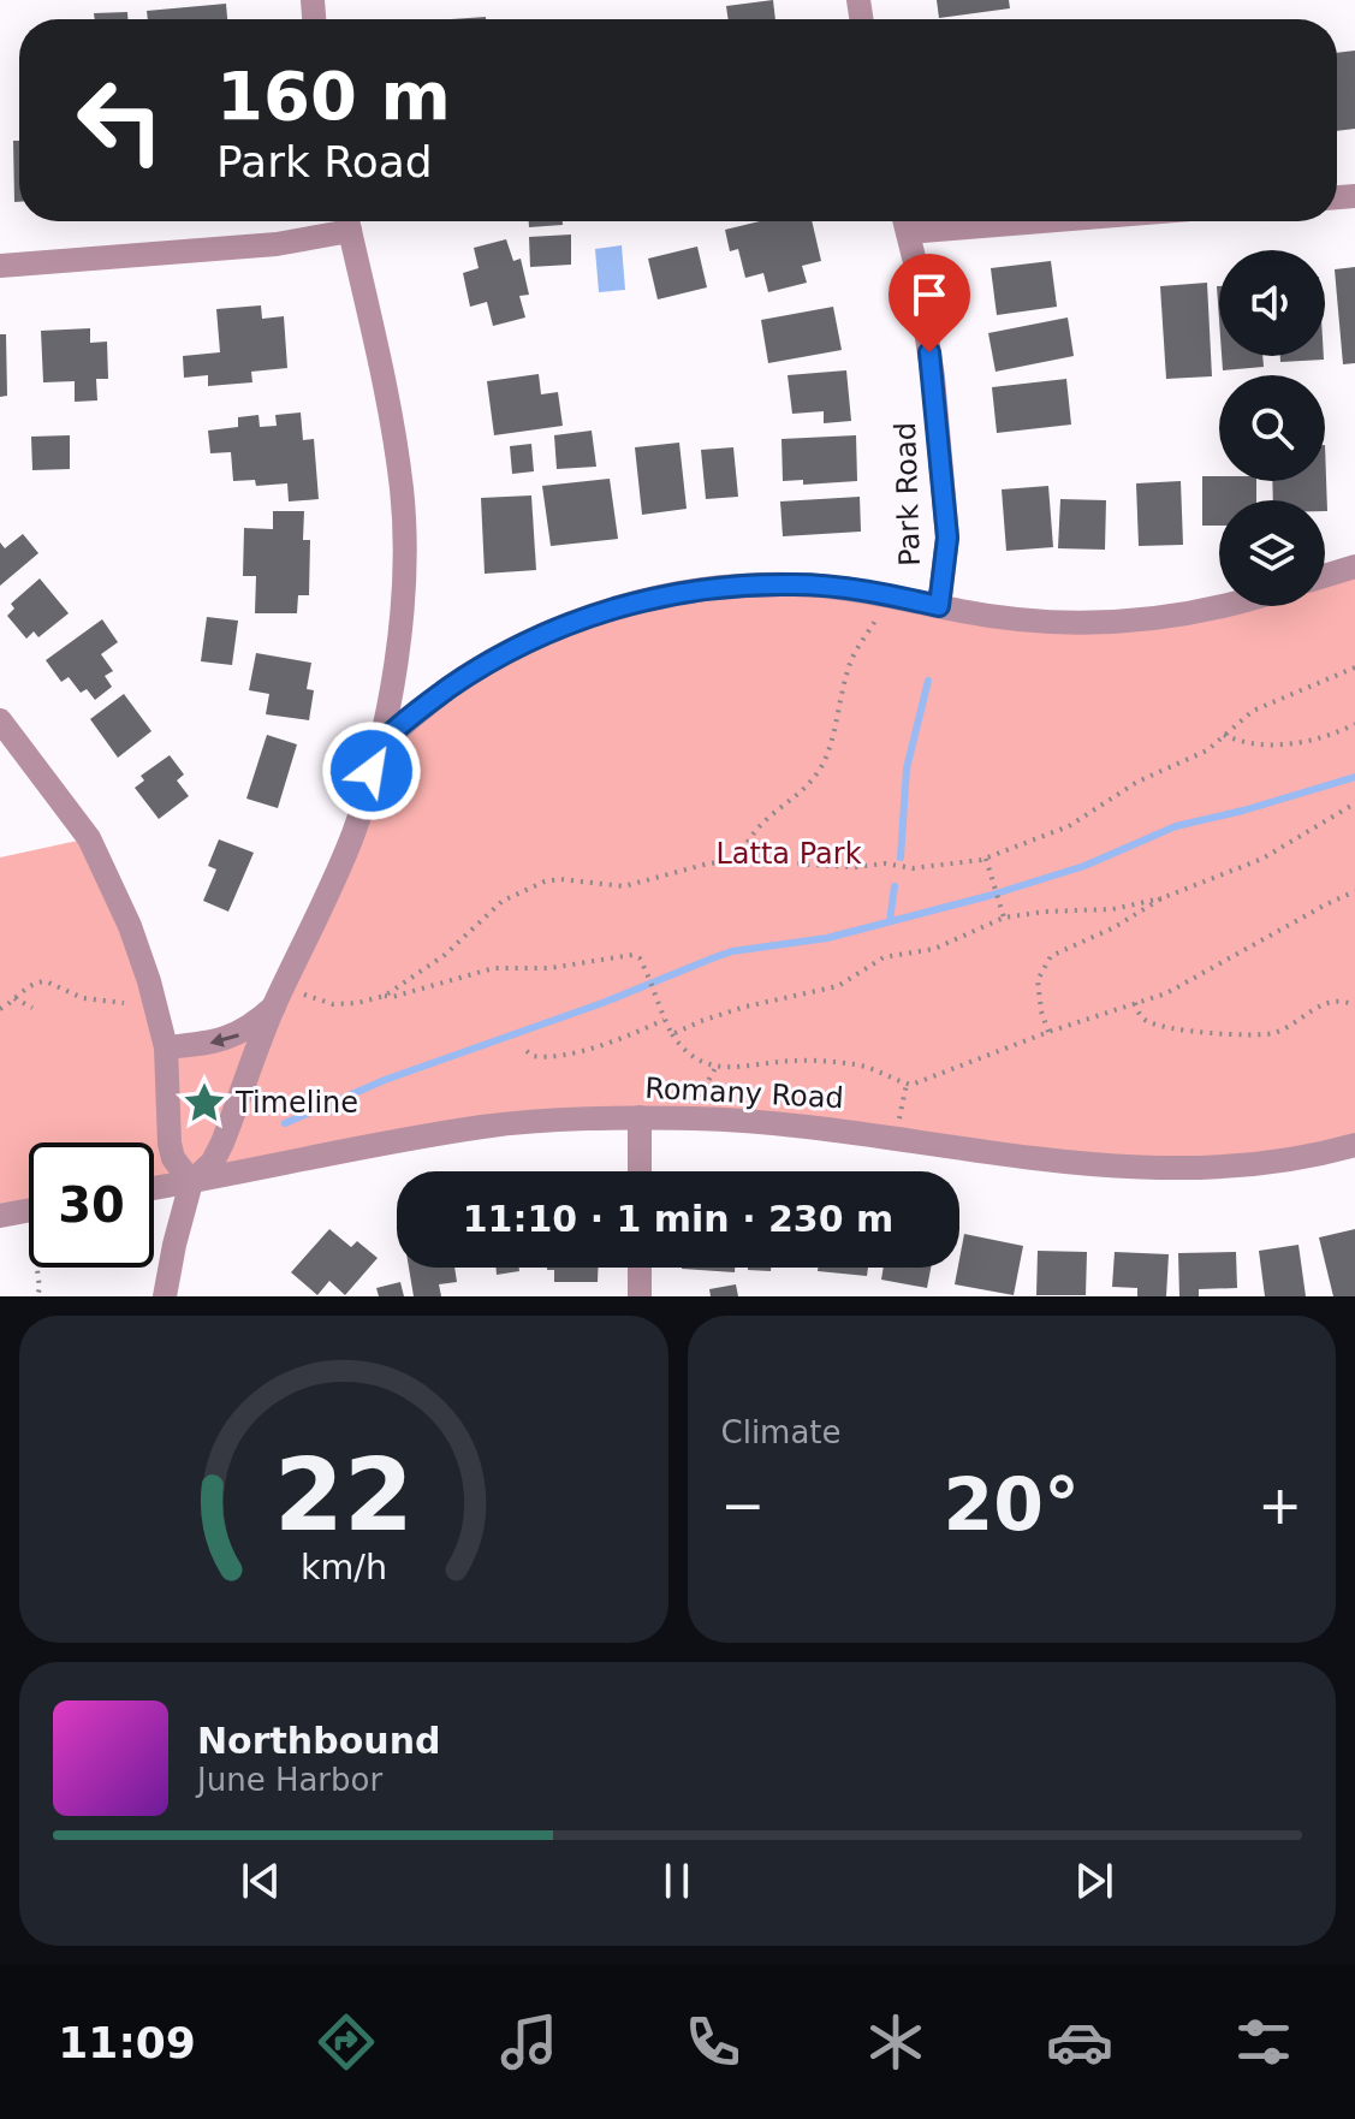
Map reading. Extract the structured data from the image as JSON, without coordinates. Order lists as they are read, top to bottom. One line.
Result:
{"streets":{"street":["Park Road","Romany Road"]},"parks":["Latta Park"],"places":{"place":["Timeline"]},"page":{"turn":["160 m","Park Road"],"limit":"30","trip":"11:10 · 1 min · 230 m","tile":"Climate","heat":["−","20°","+"],"song":["Northbound","June Harbor"],"tabs":"11:09","gauge":["22","km/h"]}}
